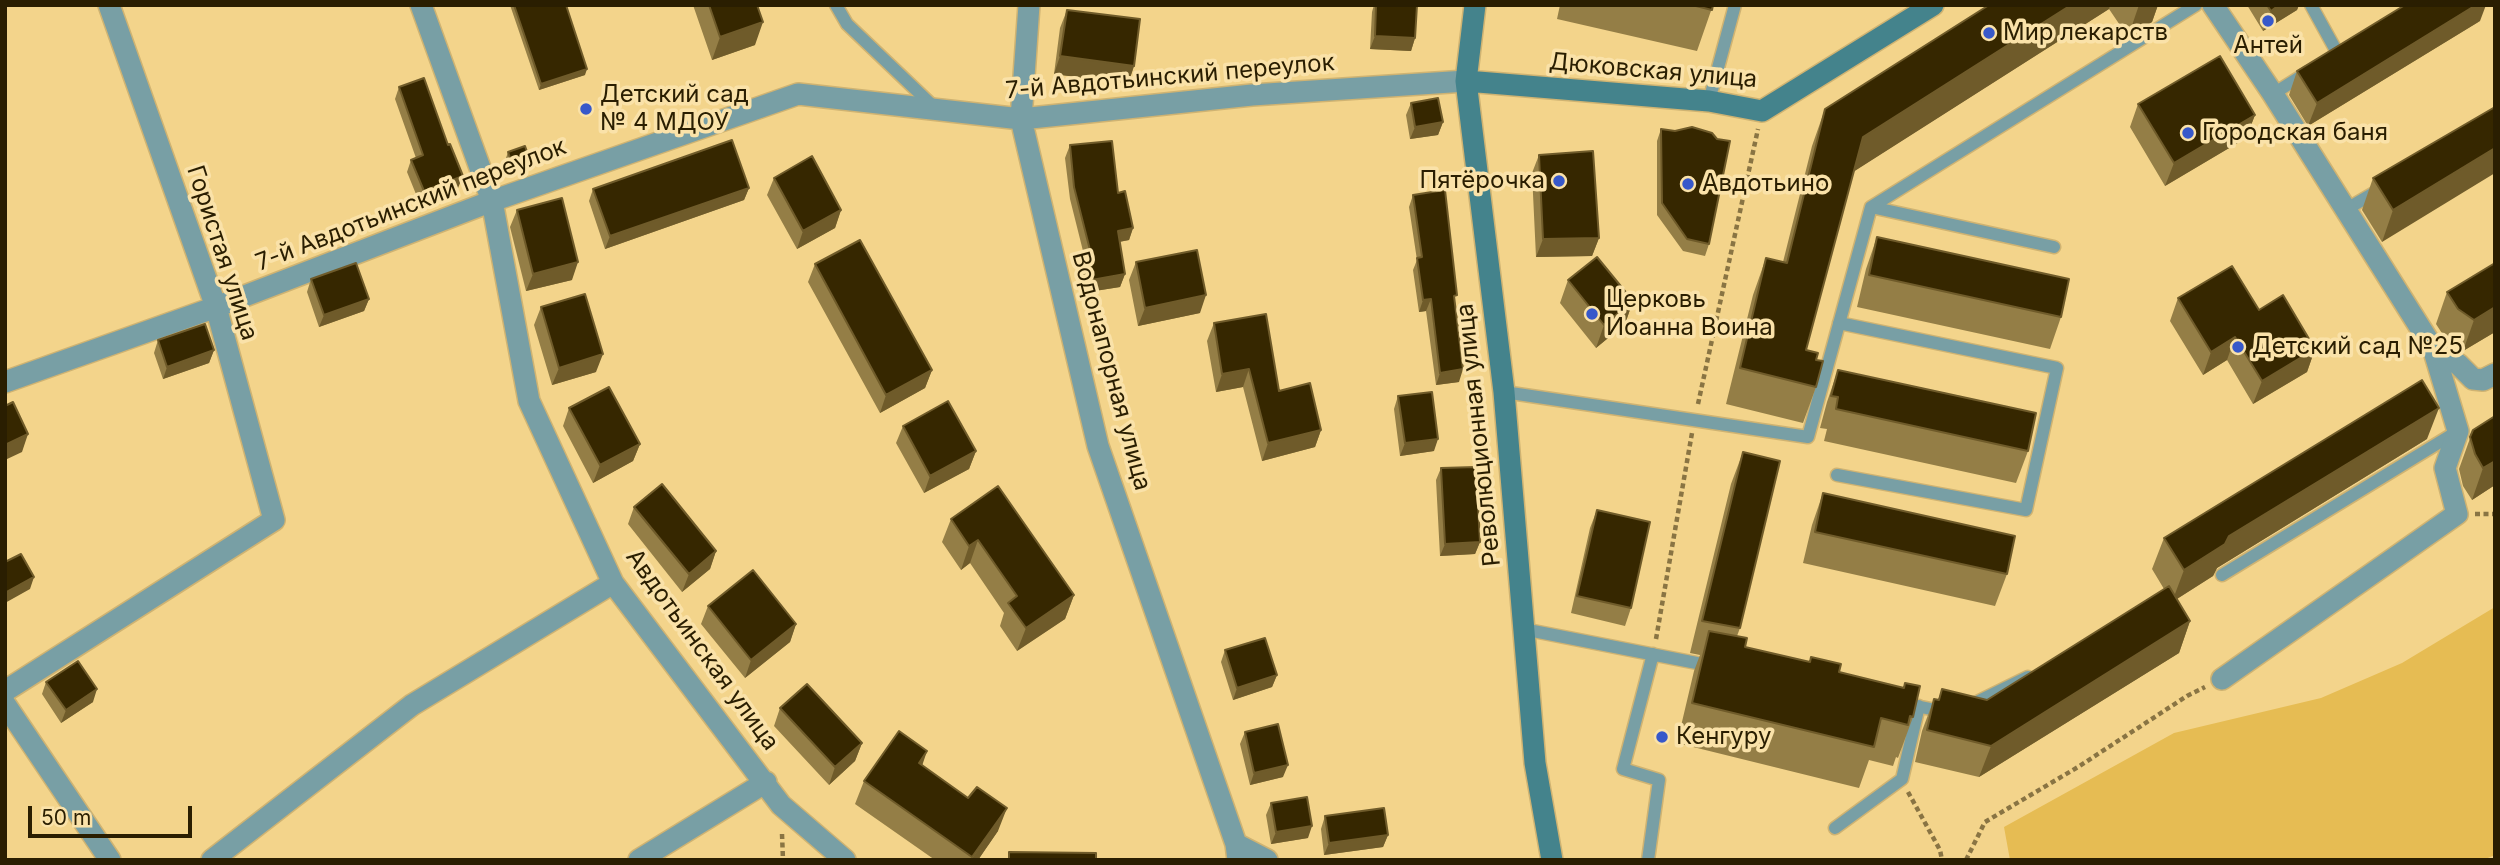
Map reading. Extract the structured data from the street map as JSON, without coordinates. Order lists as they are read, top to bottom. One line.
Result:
{"streets":{"main road":["Дюковская улица","Революционная улица"],"street":["7-й Авдотьинский переулок","Гористая улица","Водонапорная улица","Авдотьинская улица"]},"crossings":[["Дюковская улица","7-й Авдотьинский переулок"],["Дюковская улица","Революционная улица"],["7-й Авдотьинский переулок","Гористая улица"],["7-й Авдотьинский переулок","Водонапорная улица"],["7-й Авдотьинский переулок","Революционная улица"],["7-й Авдотьинский переулок","Авдотьинская улица"]],"places":["Антей","Мир лекарств","Детский сад № 4 МДОУ","Городская баня","Пятёрочка","Авдотьино","Церковь Иоанна Воина","Детский сад №25","Кенгуру"],"scale_bar":"50 m"}
